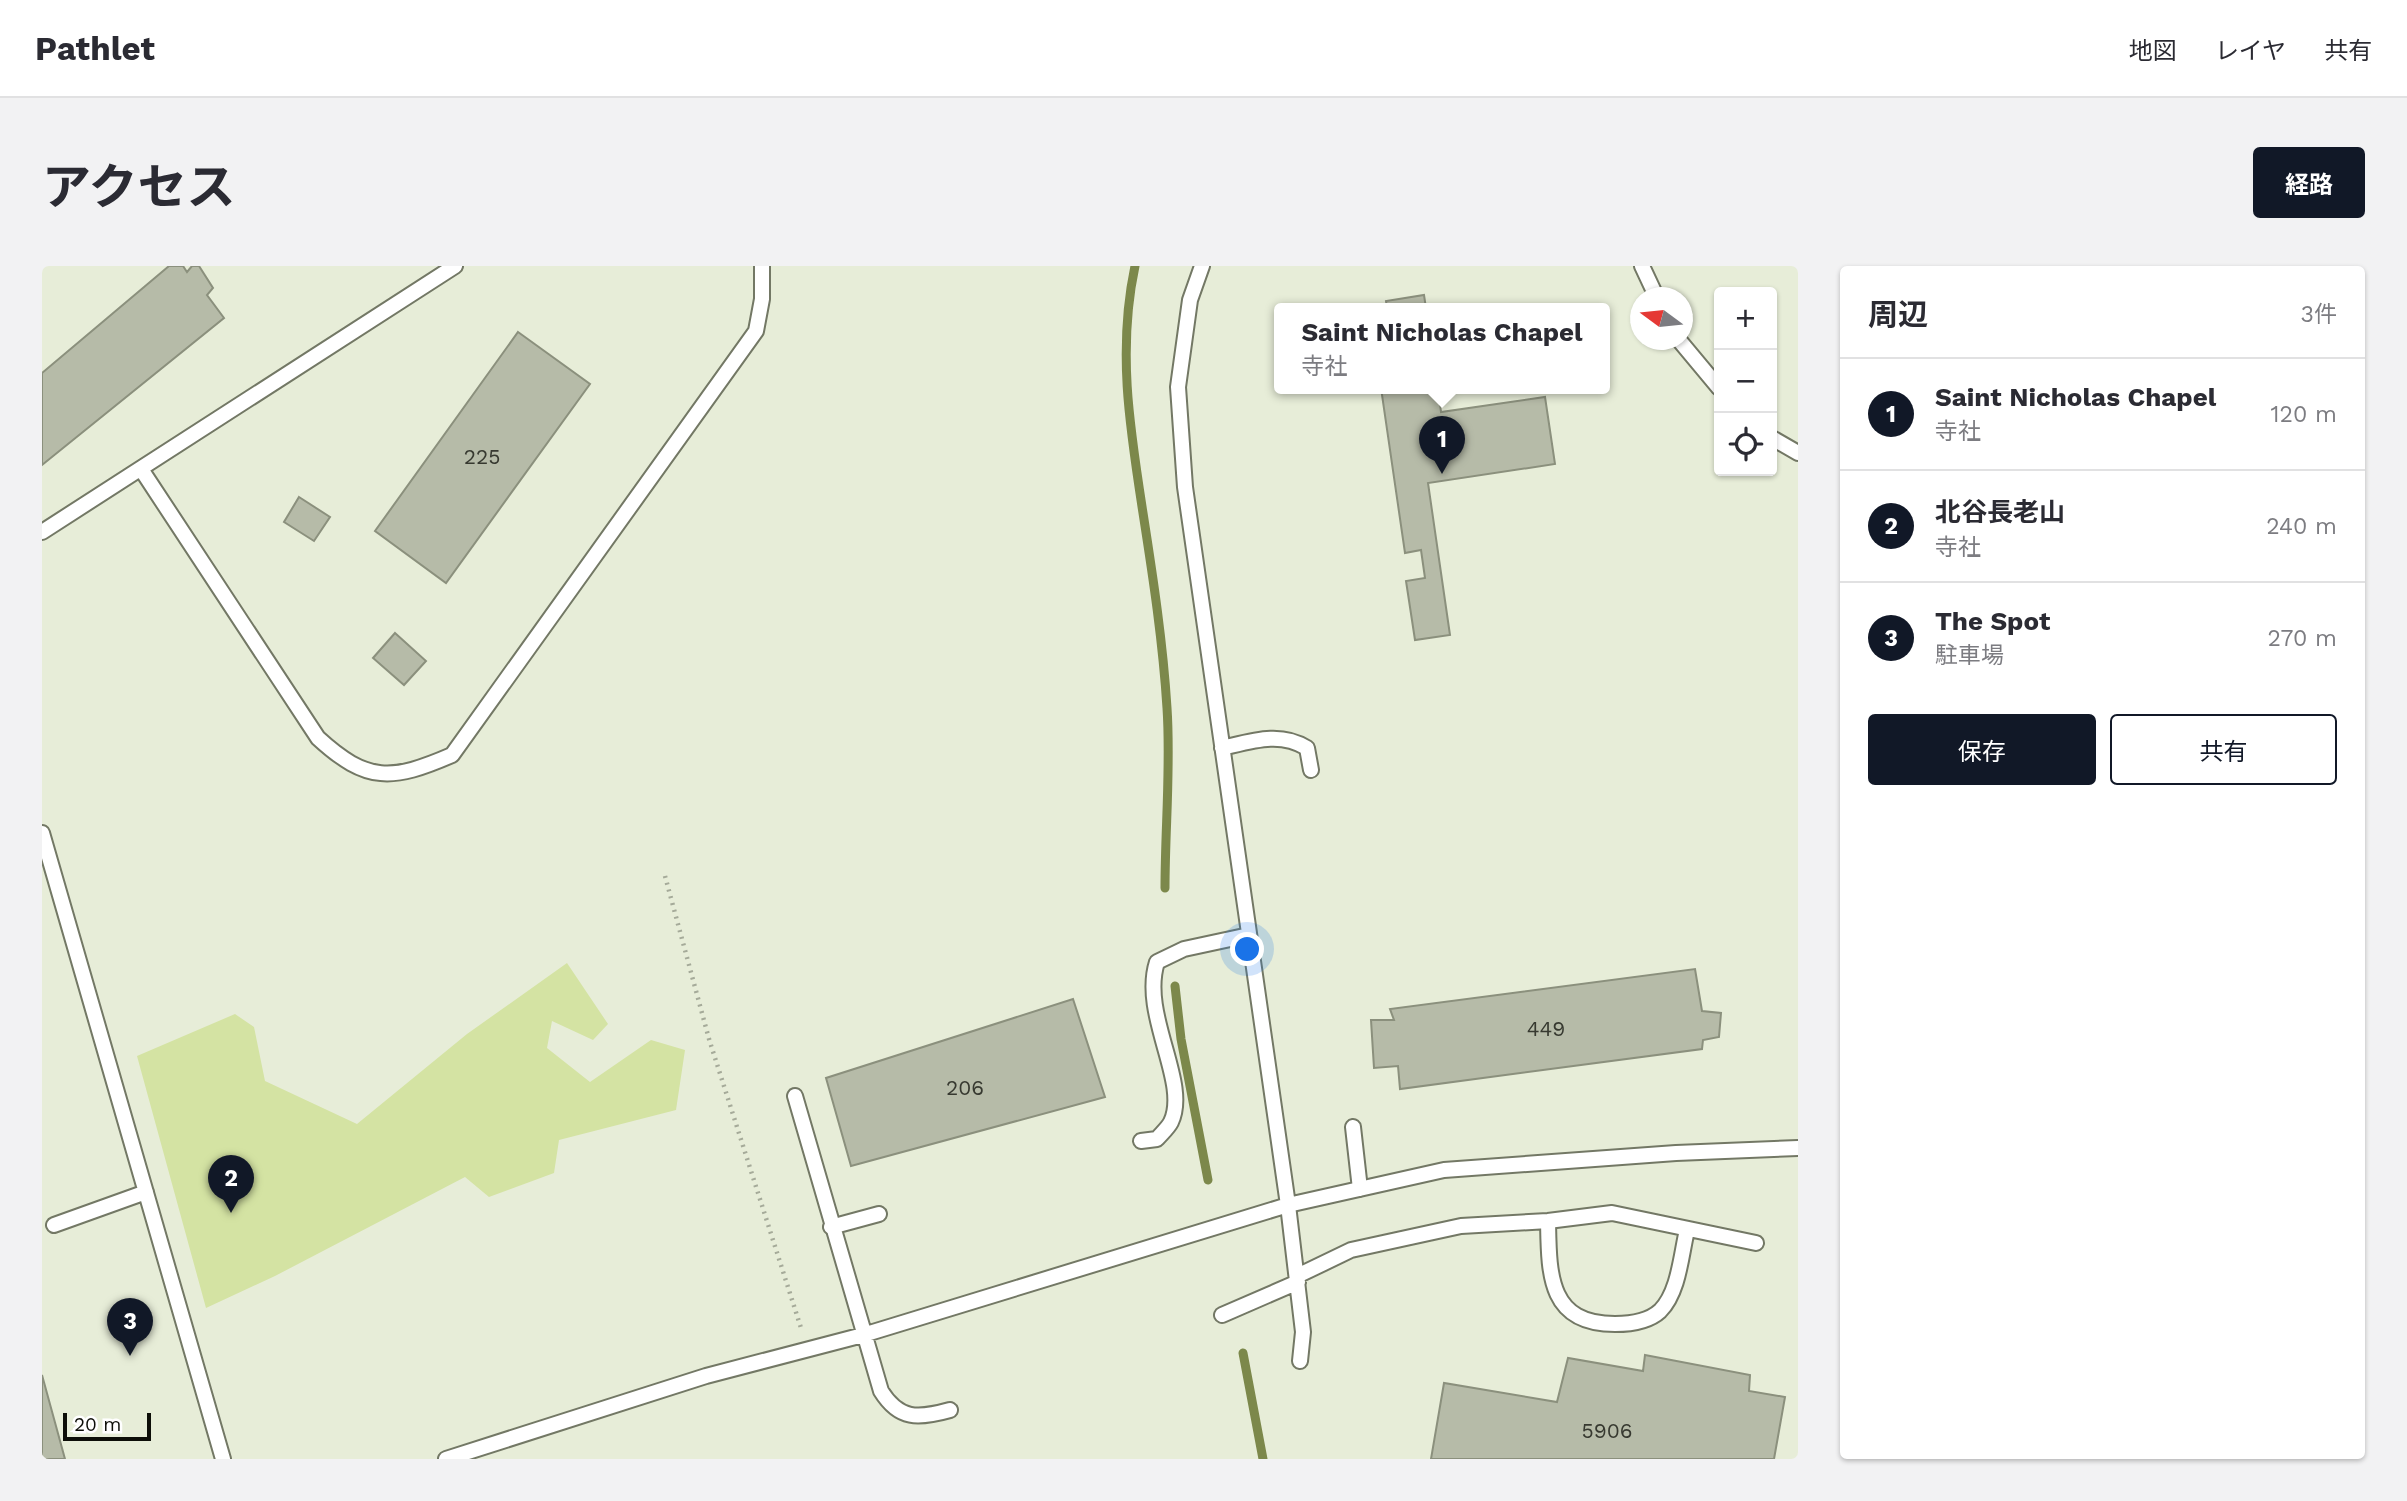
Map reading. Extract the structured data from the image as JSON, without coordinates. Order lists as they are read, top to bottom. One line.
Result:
{"house_numbers":["225","449","206","5906"],"scale_bar":"20 m","north":"left","page":{"header":"Pathlet","nav":["地図","レイヤ","共有"],"title":"アクセス","buttons":["経路",["保存","共有"]],"heading":["周辺","3件"],"map_buttons":["+","−"],"popup":["Saint Nicholas Chapel","寺社"],"list":[{"mark":"1","name":"Saint Nicholas Chapel","note":"寺社","value":"120 m"},{"mark":"2","name":"北谷長老山","note":"寺社","value":"240 m"},{"mark":"3","name":"The Spot","note":"駐車場","value":"270 m"}],"pins":["1","2","3"],"scale":"20 m"}}
